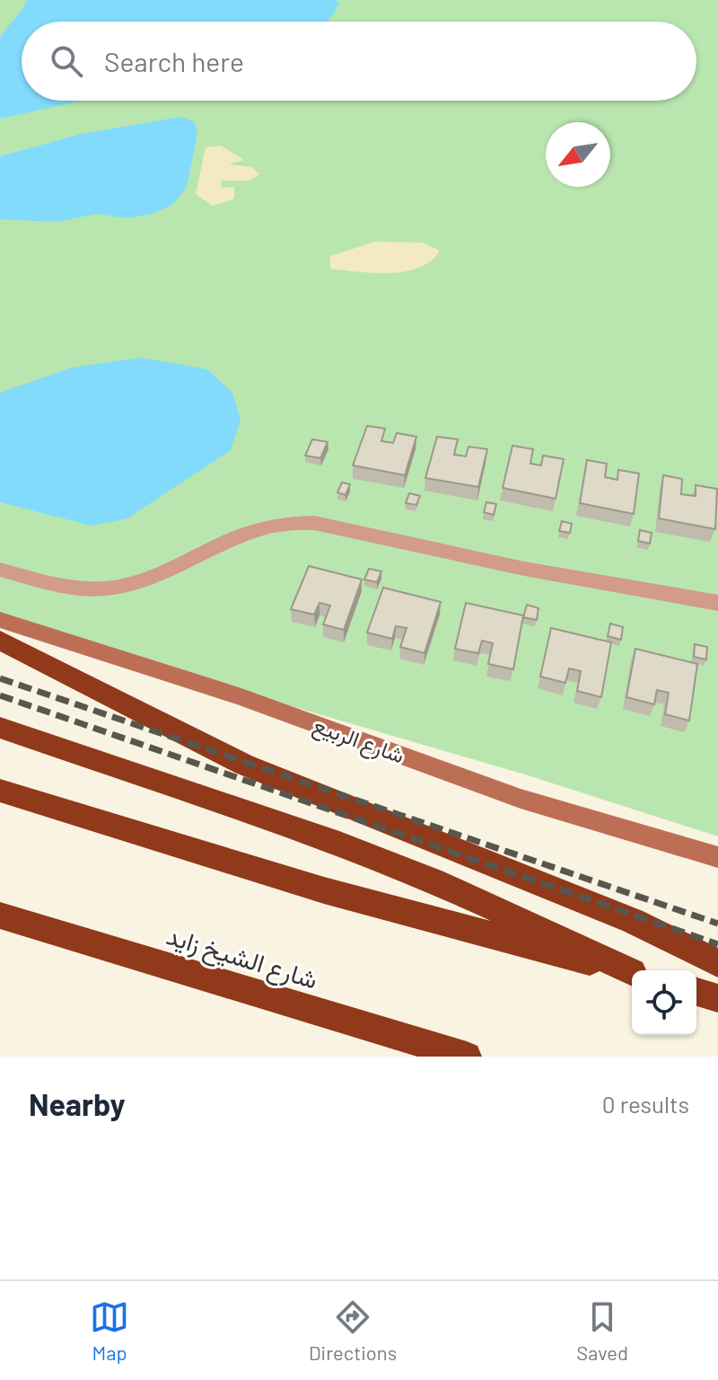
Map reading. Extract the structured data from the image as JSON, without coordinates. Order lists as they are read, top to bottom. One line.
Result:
{"streets":{"highway":["شارع الشيخ زايد"],"main road":["شارع الربيع"]},"north":"bottom left","page":{"search":"Search here","heading":["Nearby","0 results"],"nav":["Map","Directions","Saved"]}}
